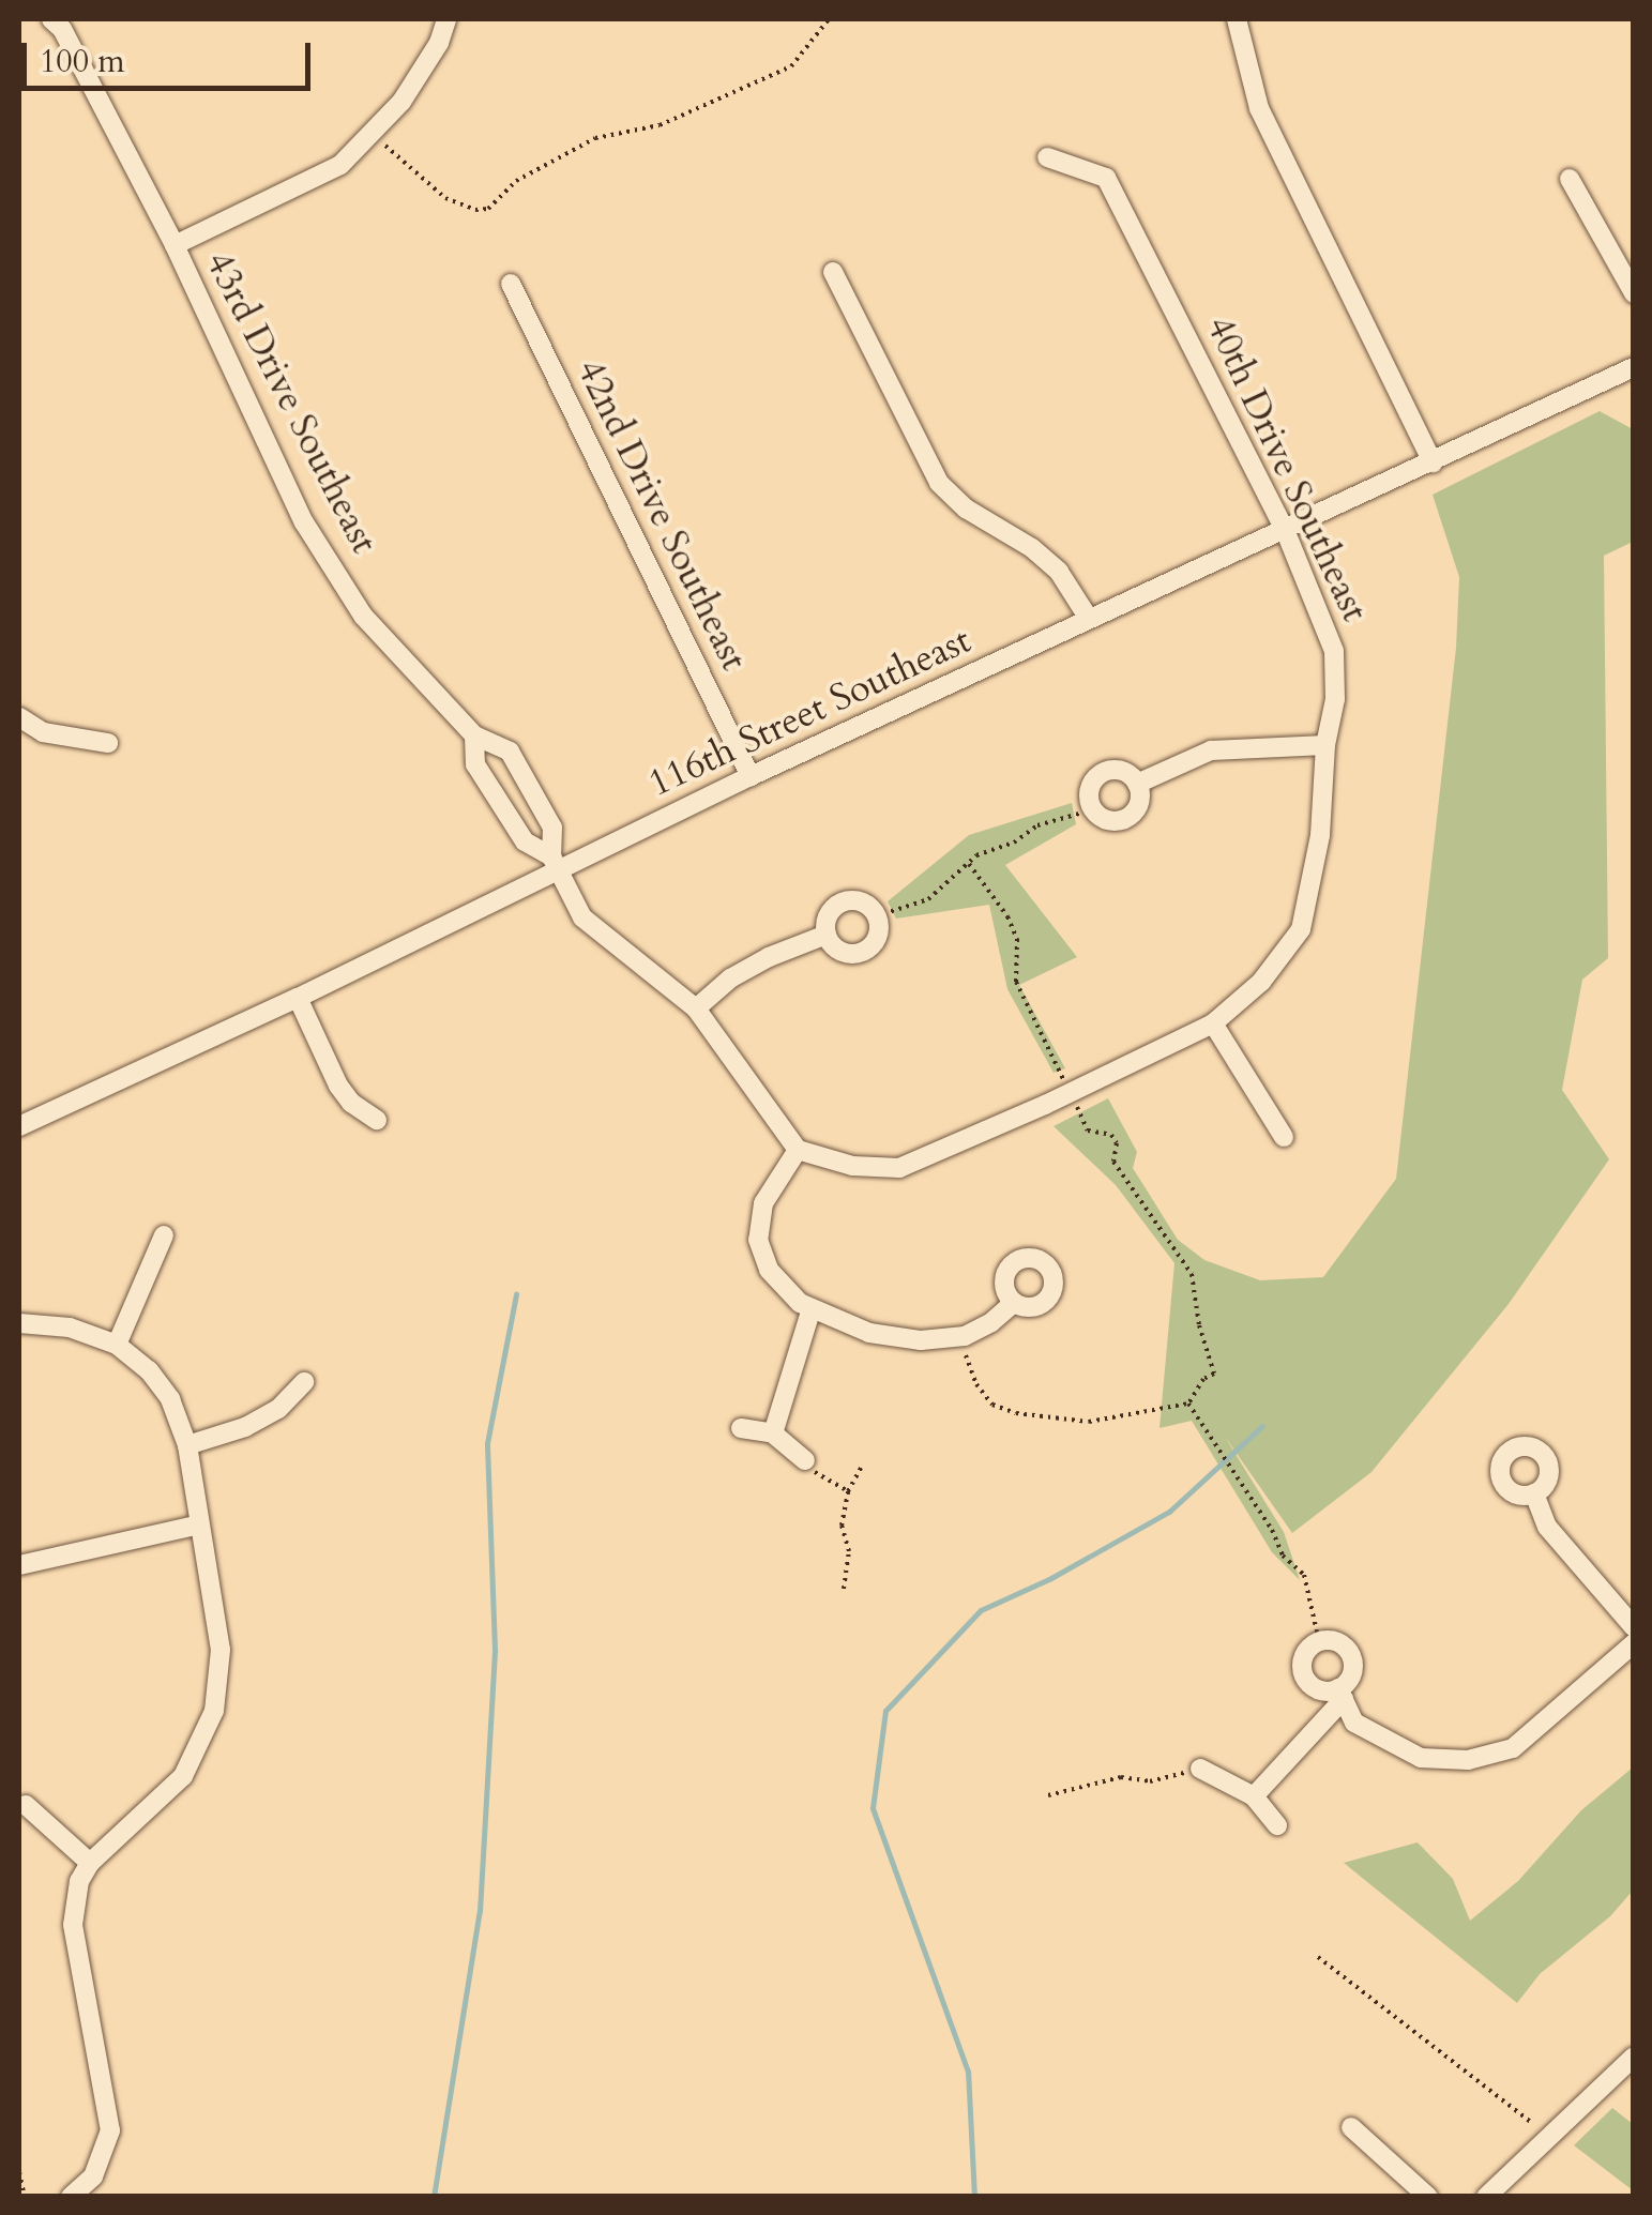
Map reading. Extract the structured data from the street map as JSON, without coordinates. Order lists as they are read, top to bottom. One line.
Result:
{"streets":{"street":["43rd Drive Southeast","40th Drive Southeast","42nd Drive Southeast","116th Street Southeast"]},"crossings":[["43rd Drive Southeast","40th Drive Southeast"],["43rd Drive Southeast","116th Street Southeast"],["40th Drive Southeast","116th Street Southeast"],["42nd Drive Southeast","116th Street Southeast"]],"scale_bar":"100 m"}
